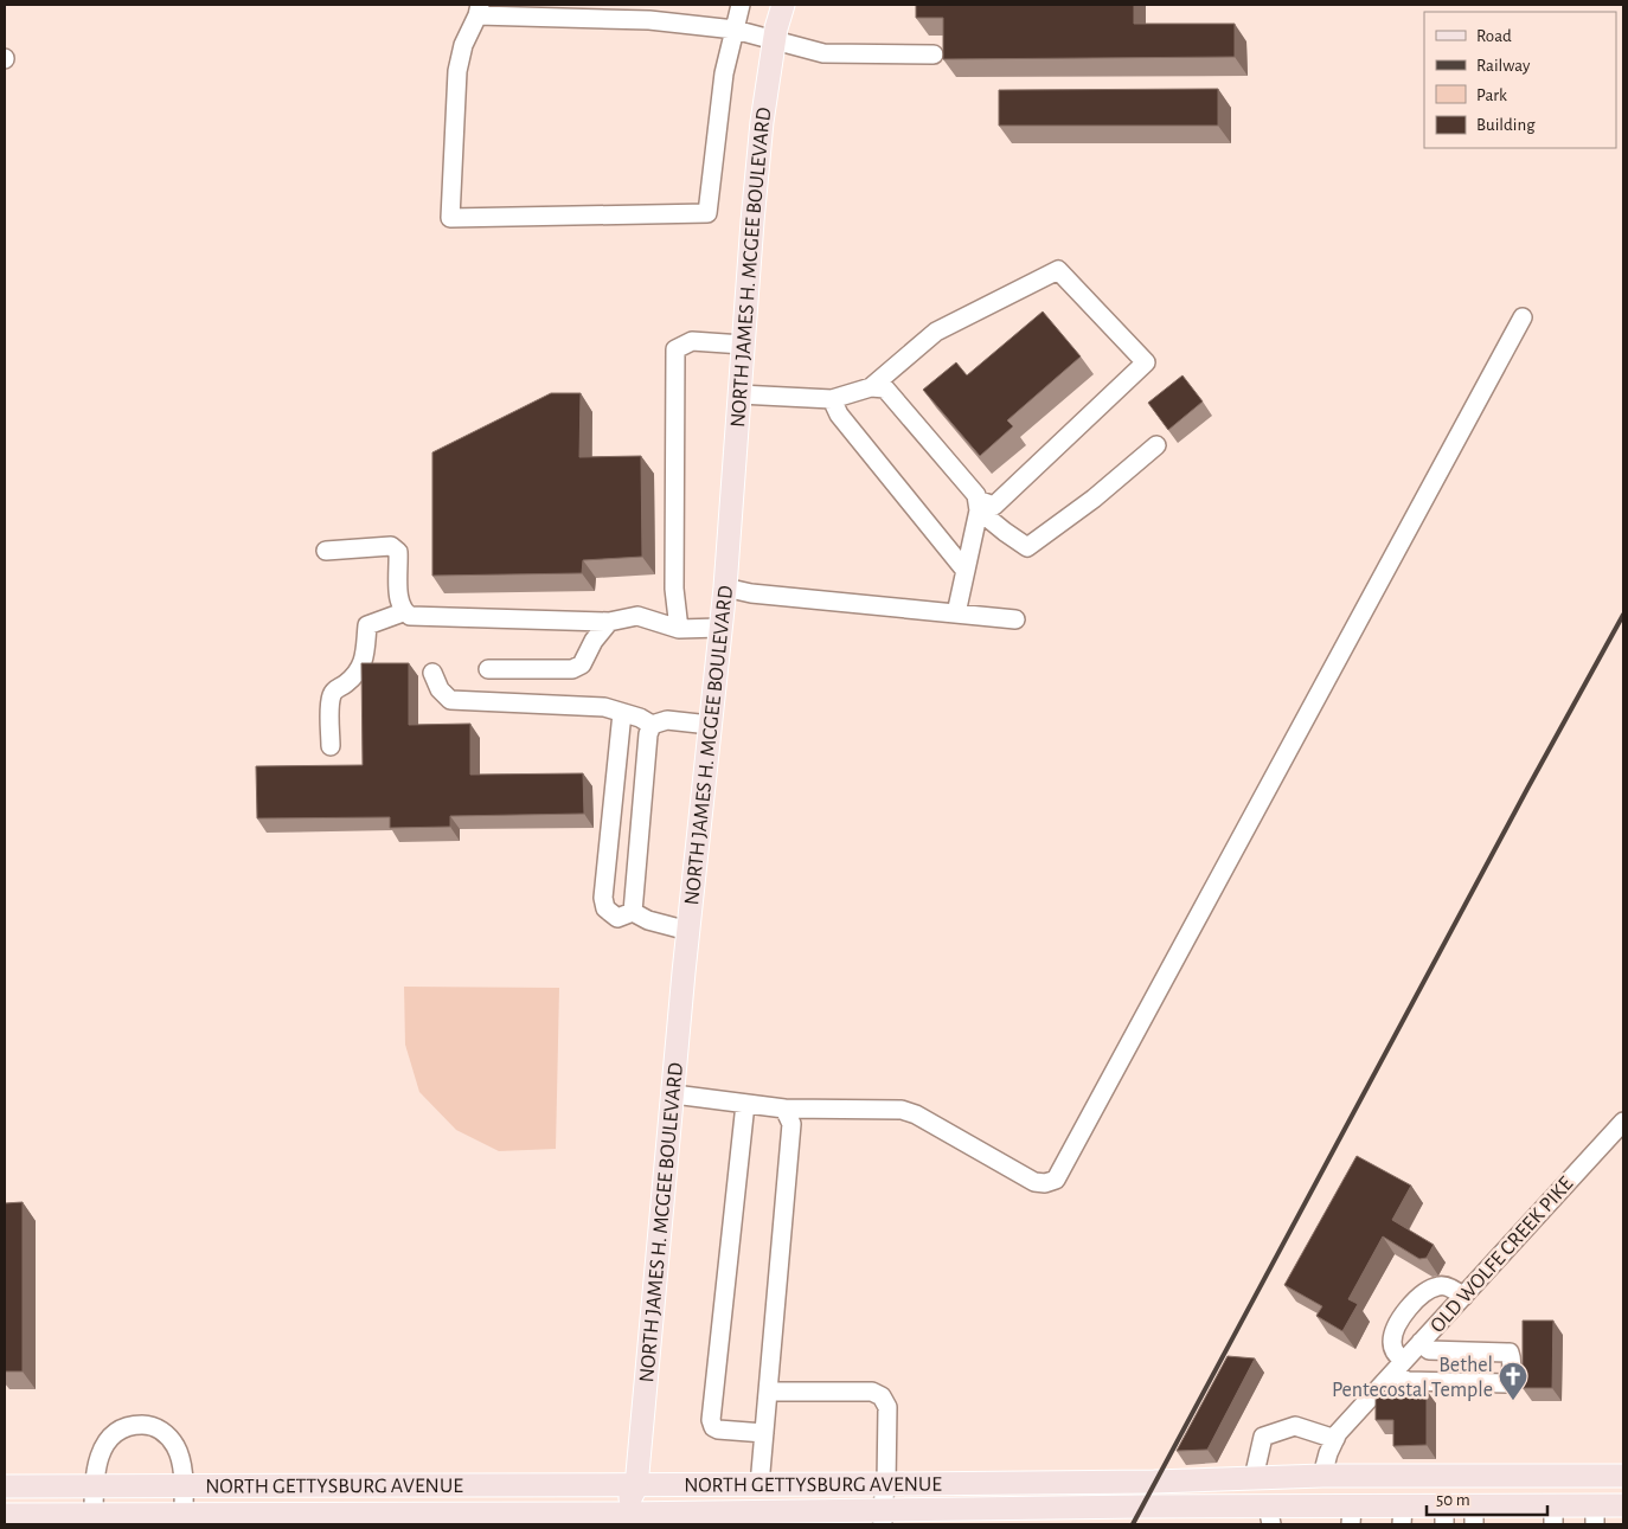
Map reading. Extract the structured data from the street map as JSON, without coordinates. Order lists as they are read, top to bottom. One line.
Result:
{"streets":{"main road":["NORTH JAMES H. MCGEE BOULEVARD","NORTH GETTYSBURG AVENUE"],"street":["OLD WOLFE CREEK PIKE"]},"crossings":[["NORTH JAMES H. MCGEE BOULEVARD","NORTH GETTYSBURG AVENUE"],["OLD WOLFE CREEK PIKE","NORTH GETTYSBURG AVENUE"]],"places":{"church":["Bethel Pentecostal Temple"]},"legend":["Road","Railway","Park","Building"],"scale_bar":"50 m"}
